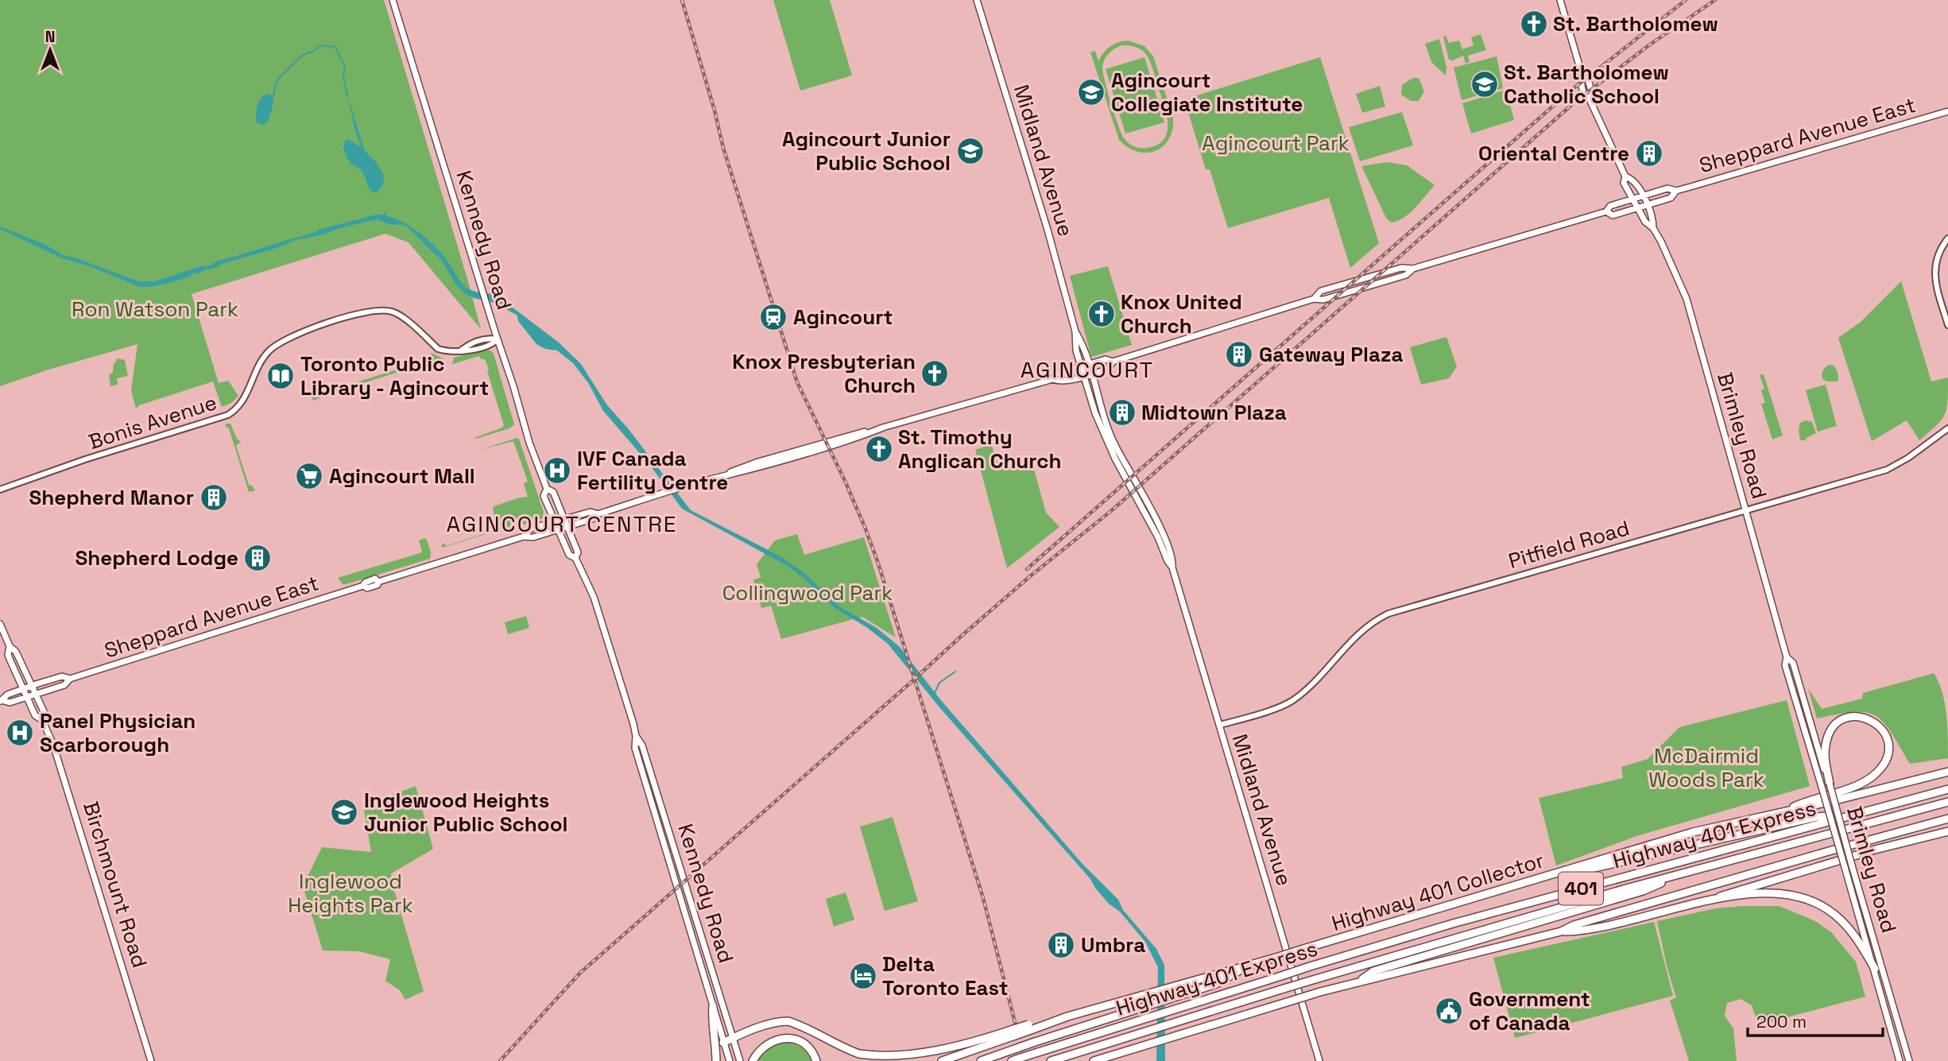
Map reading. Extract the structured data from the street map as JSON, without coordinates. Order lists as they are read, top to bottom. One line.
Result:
{"streets":{"highway":["Highway 401 Express","401","Highway 401 Collector"],"main road":["Sheppard Avenue East","Midland Avenue","Kennedy Road","Brimley Road","Birchmount Road"],"street":["Bonis Avenue","Pitfield Road"]},"crossings":[["Sheppard Avenue East","Midland Avenue"],["Sheppard Avenue East","Kennedy Road"],["Sheppard Avenue East","Brimley Road"],["Sheppard Avenue East","Birchmount Road"],["Midland Avenue","Pitfield Road"],["Kennedy Road","Bonis Avenue"],["Brimley Road","Pitfield Road"]],"districts":["AGINCOURT","AGINCOURT CENTRE"],"parks":["Agincourt Park","Ron Watson Park","Collingwood Park","McDairmid Woods Park","Inglewood Heights Park"],"places":{"church":["St. Bartholomew","Knox United Church","Knox Presbyterian Church","St. Timothy Anglican Church"],"school or university":["St. Bartholomew Catholic School","Agincourt Collegiate Institute","Agincourt Junior Public School","Inglewood Heights Junior Public School"],"building":["Oriental Centre","Gateway Plaza","Midtown Plaza","Shepherd Manor","Shepherd Lodge","Umbra"],"station":["Agincourt"],"library":["Toronto Public Library - Agincourt"],"hospital":["IVF Canada Fertility Centre","Panel Physician Scarborough"],"supermarket":["Agincourt Mall"],"hotel":["Delta Toronto East"],"public building":["Government of Canada"]},"scale_bar":"200 m","north":"top"}
